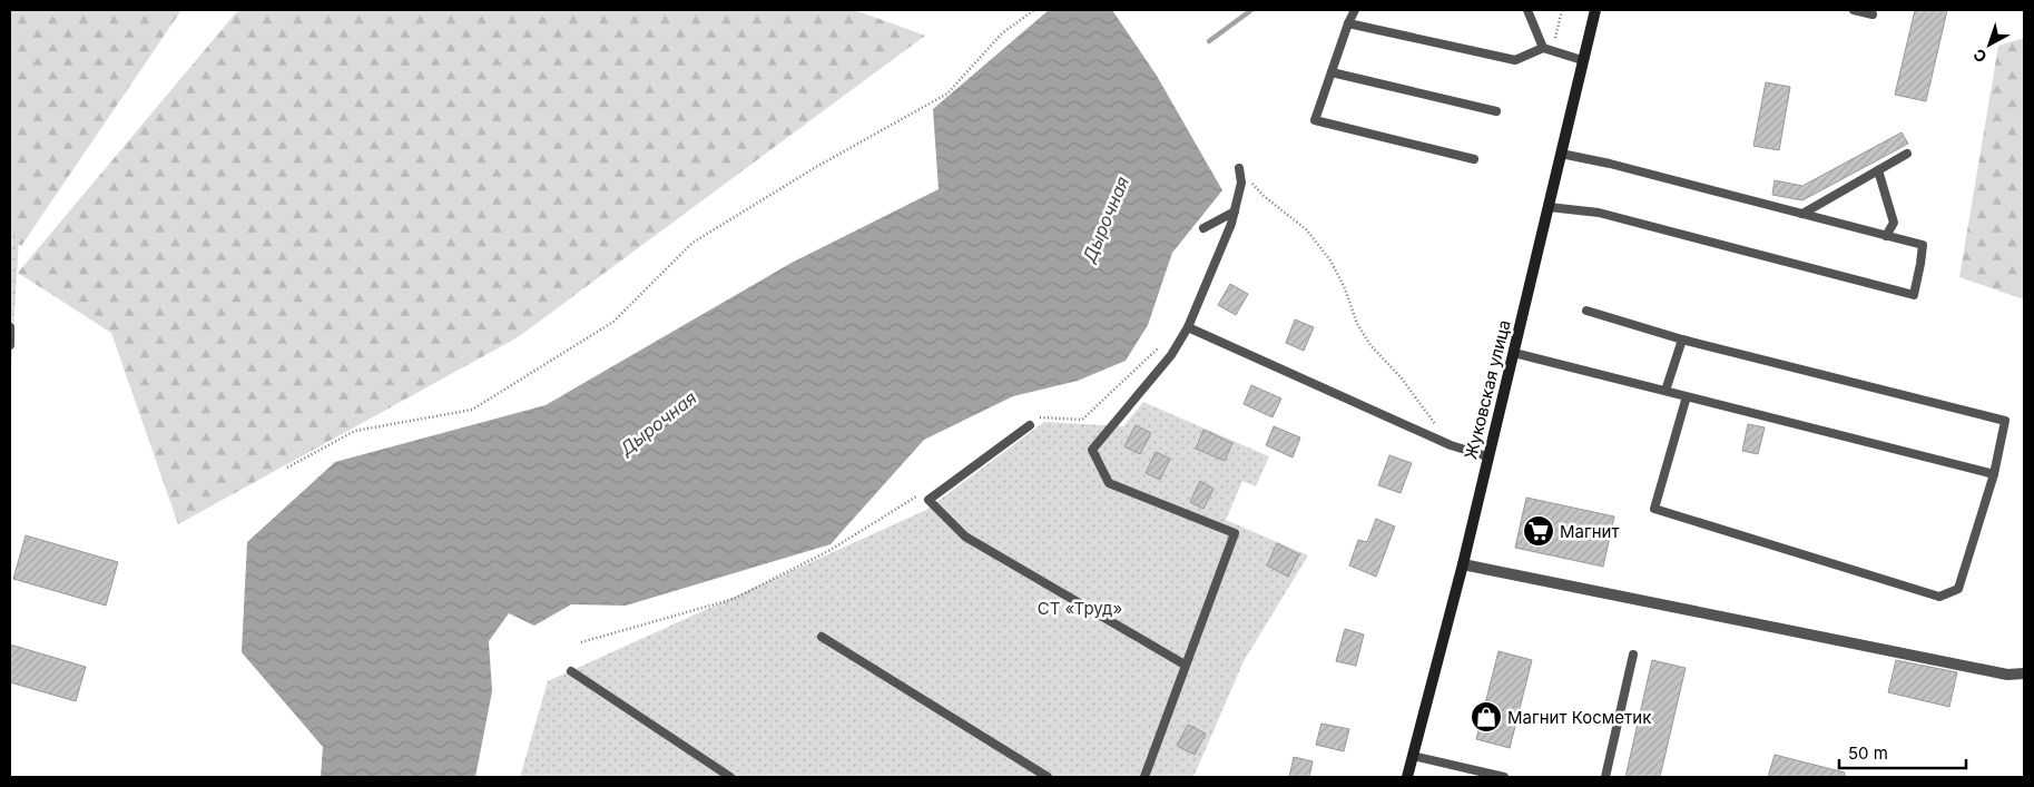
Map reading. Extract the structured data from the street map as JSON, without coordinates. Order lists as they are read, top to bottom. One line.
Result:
{"streets":{"main road":["Жуковская улица"]},"water":["Дырочная"],"parks":["СТ «Труд»"],"places":{"supermarket":["Магнит"],"shop":["Магнит Косметик"]},"scale_bar":"50 m","north":"bottom left"}
